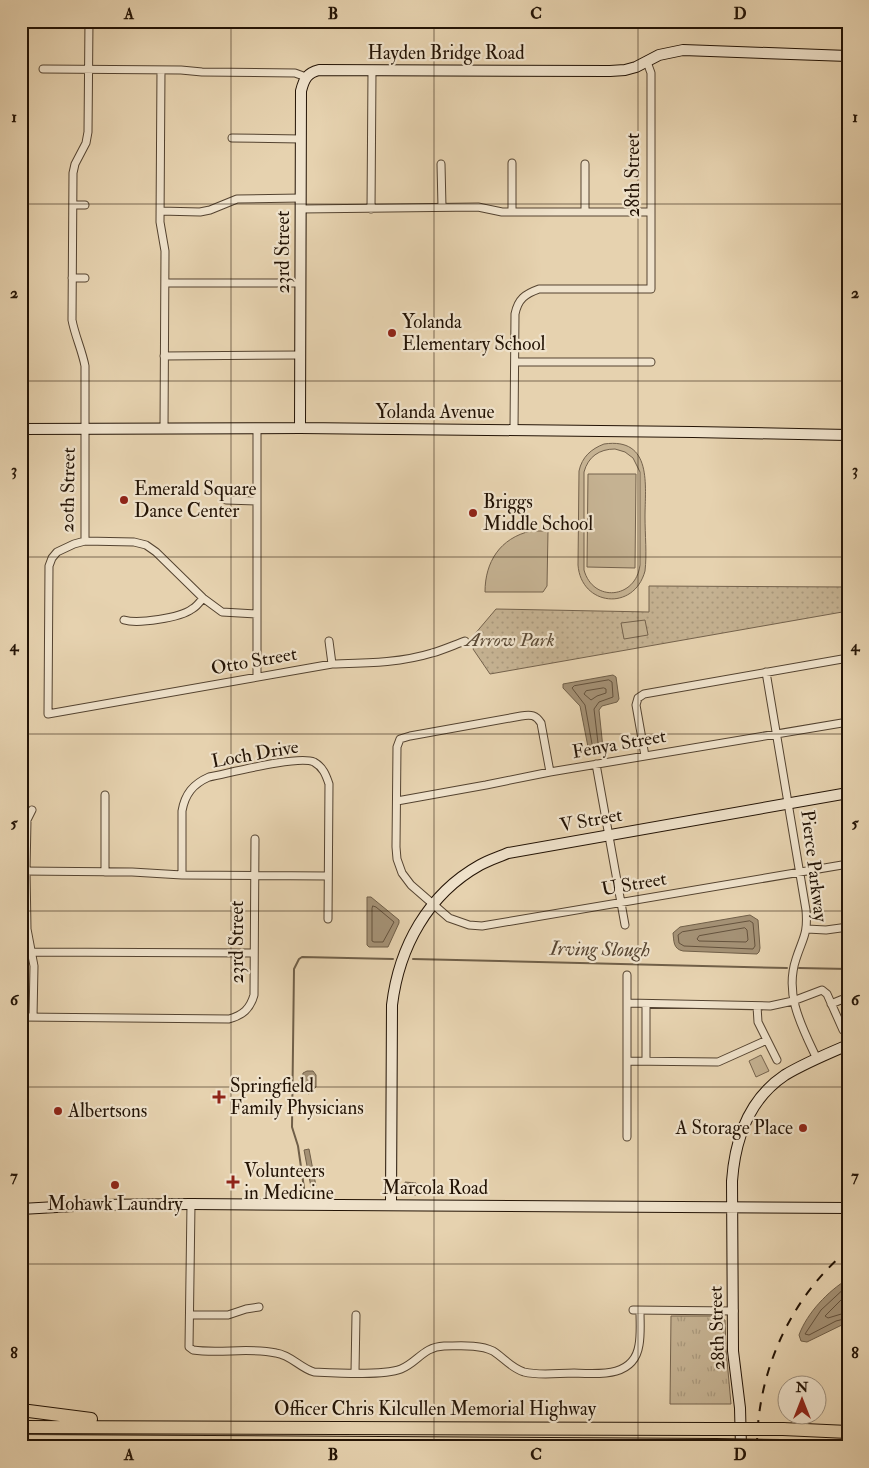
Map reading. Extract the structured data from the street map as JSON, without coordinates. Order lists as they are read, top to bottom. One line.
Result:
{"streets":{"highway":["Officer Chris Kilcullen Memorial Highway"],"street":["Hayden Bridge Road","28th Street","23rd Street","Yolanda Avenue","20th Street","Otto Street","Fenya Street","Loch Drive","V Street","Pierce Parkway","U Street","Marcola Road"]},"crossings":[["Hayden Bridge Road","28th Street"],["Hayden Bridge Road","23rd Street"],["Hayden Bridge Road","20th Street"],["28th Street","Pierce Parkway"],["28th Street","Marcola Road"],["23rd Street","Yolanda Avenue"],["Yolanda Avenue","20th Street"],["20th Street","Otto Street"],["Fenya Street","Pierce Parkway"],["Fenya Street","U Street"],["V Street","Pierce Parkway"],["V Street","U Street"],["V Street","Marcola Road"],["Pierce Parkway","U Street"]],"water":["Irving Slough"],"parks":["Arrow Park"],"places":{"other":["Yolanda Elementary School","Emerald Square Dance Center","Briggs Middle School","Albertsons","A Storage Place","Mohawk Laundry"],"health":["Springfield Family Physicians","Volunteers in Medicine"]},"north":"top","grid":{"columns":["A","B","C","D"],"rows":["1","2","3","4","5","6","7","8"]}}
